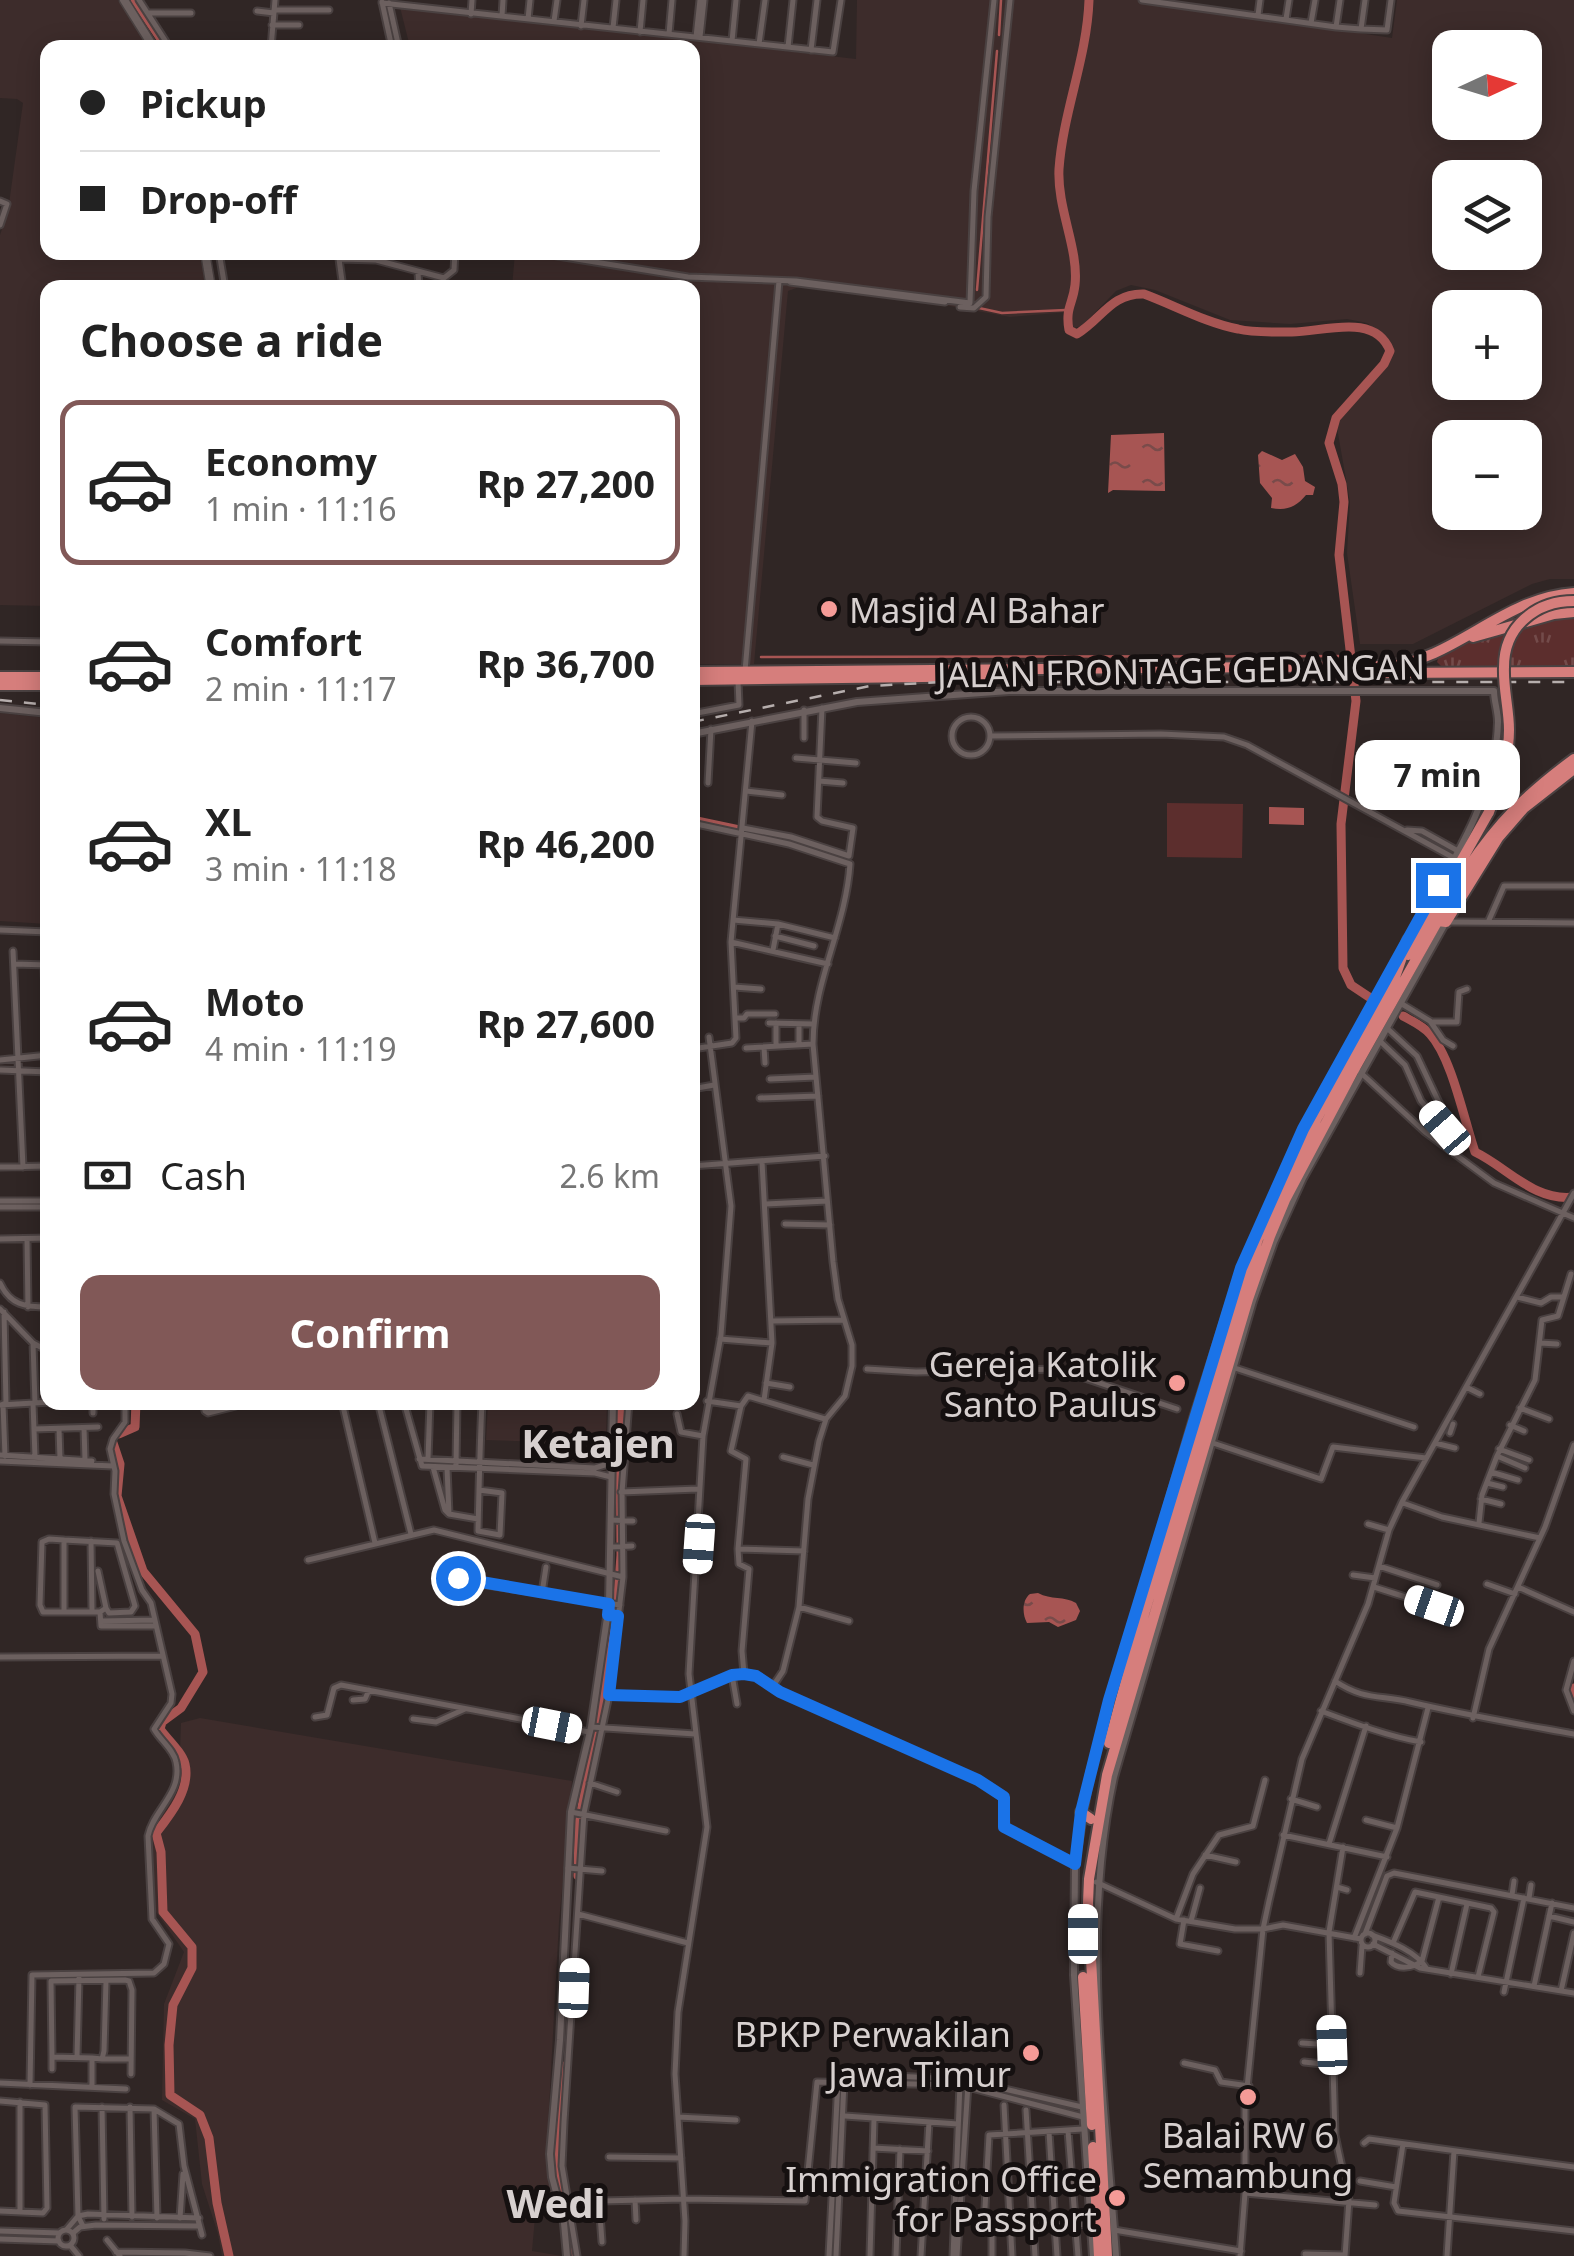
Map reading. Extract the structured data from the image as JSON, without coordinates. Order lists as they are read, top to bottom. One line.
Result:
{"streets":{"street":["JALAN FRONTAGE GEDANGAN"]},"districts":["Ketajen","Wedi"],"places":["Masjid Al Bahar","Gereja Katolik Santo Paulus","BPKP Perwakilan Jawa Timur","Balai RW 6 Semambung","Immigration Office for Passport"],"north":"right","page":{"map_buttons":["+","−"],"banner":["Pickup","Drop-off"],"heading":"Choose a ride","list":[{"name":"Economy","note":"1 min · 11:16","value":"Rp 27,200"},{"name":"Comfort","note":"2 min · 11:17","value":"Rp 36,700"},{"name":"XL","note":"3 min · 11:18","value":"Rp 46,200"},{"name":"Moto","note":"4 min · 11:19","value":"Rp 27,600"}],"bubble":"7 min","pay":["Cash","2.6 km"],"buttons":"Confirm"}}
